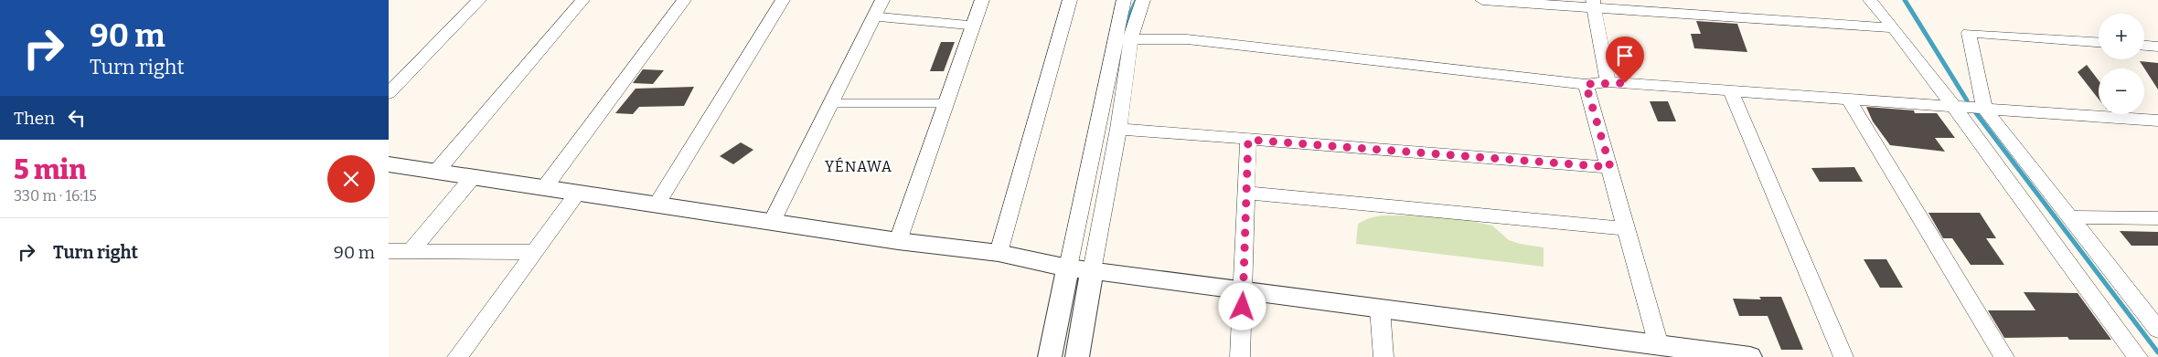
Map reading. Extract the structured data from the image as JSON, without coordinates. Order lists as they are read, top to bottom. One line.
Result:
{"districts":["YÉNAWA"],"page":{"turn":["90 m","Turn right"],"map_buttons":["+","−"],"then":"Then","heading":["5 min","330 m · 16:15"],"list":[{"name":"Turn right","value":"90 m"}]}}
